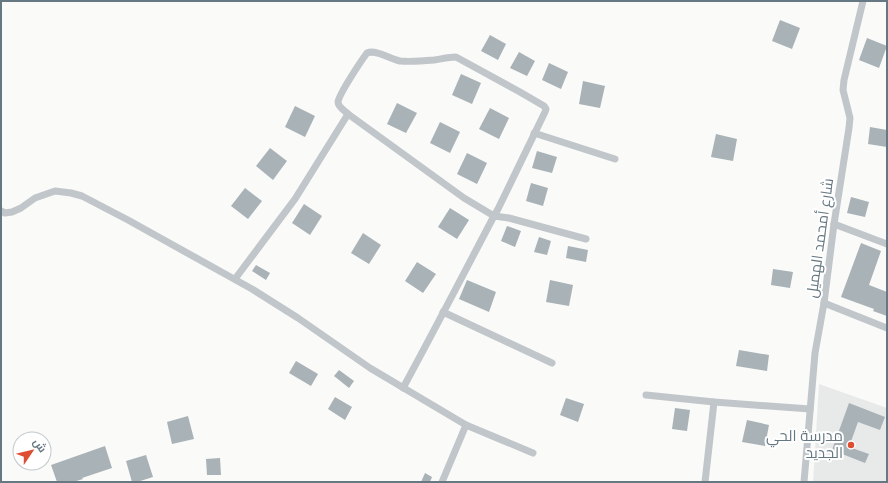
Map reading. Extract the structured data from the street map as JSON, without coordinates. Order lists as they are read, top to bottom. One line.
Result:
{"streets":{"street":["شارع أمحمد الهميل"]},"places":["مدرسة الحي الجديد"],"north":"top right"}
